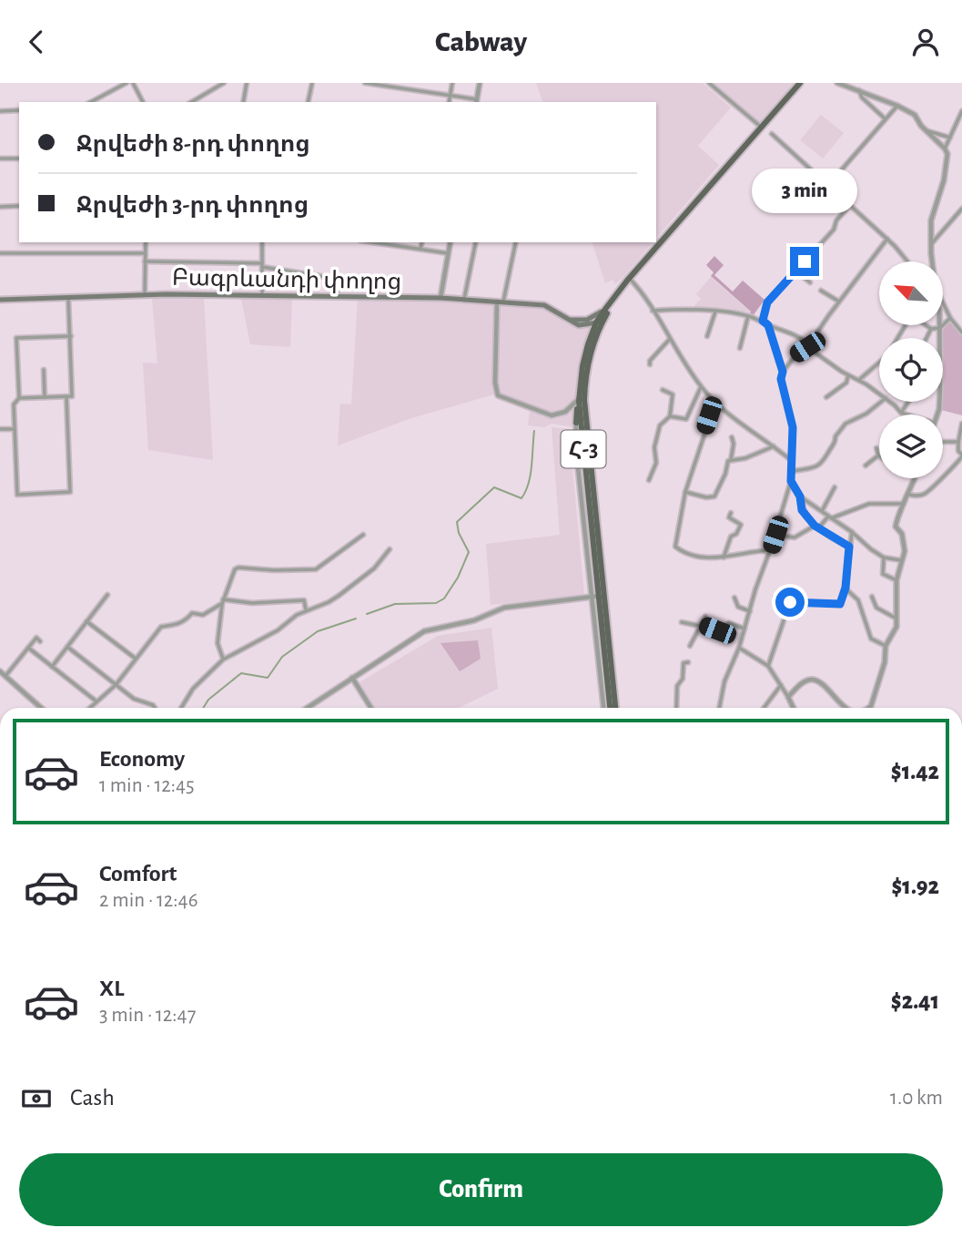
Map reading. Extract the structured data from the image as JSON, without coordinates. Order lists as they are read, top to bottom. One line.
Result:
{"streets":{"main road":["Բագրևանդի փողոց","Հ-3"]},"crossings":[["Բագրևանդի փողոց","Հ-3"]],"north":"top left","page":{"header":"Cabway","banner":["Ջրվեժի 8-րդ փողոց","Ջրվեժի 3-րդ փողոց"],"bubble":"3 min","list":[{"name":"Economy","note":"1 min · 12:45","value":"$1.42"},{"name":"Comfort","note":"2 min · 12:46","value":"$1.92"},{"name":"XL","note":"3 min · 12:47","value":"$2.41"}],"pay":["Cash","1.0 km"],"buttons":"Confirm"}}
